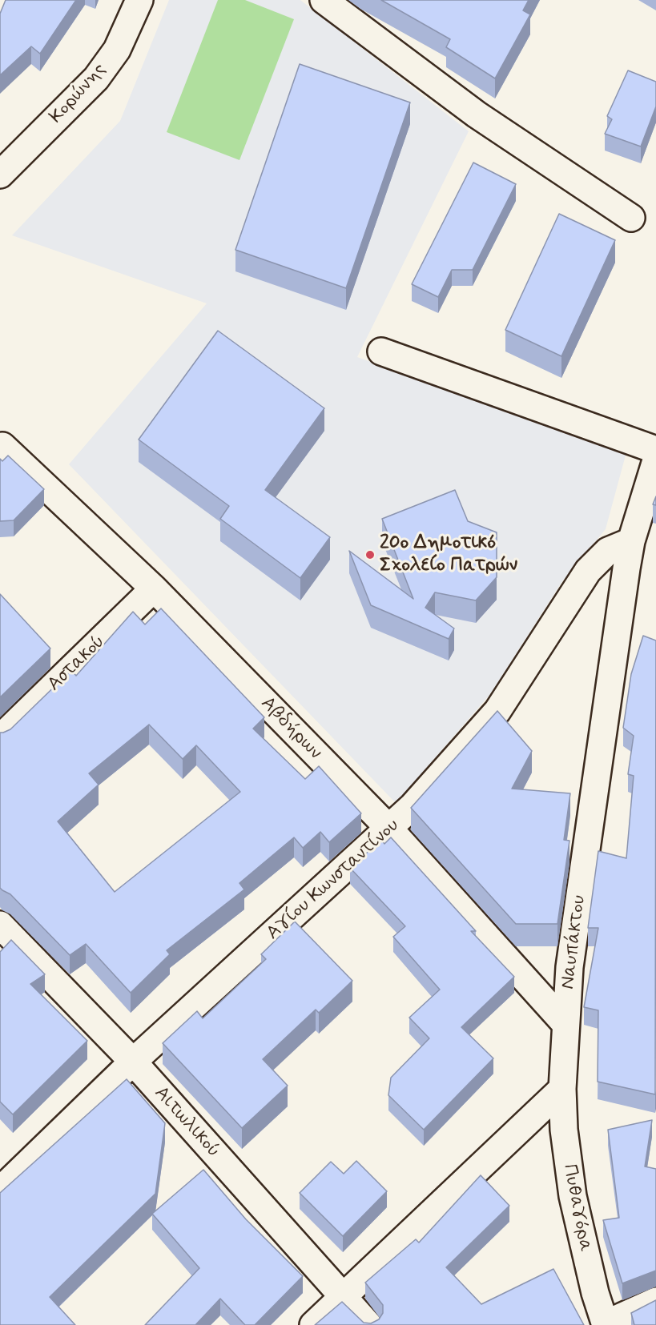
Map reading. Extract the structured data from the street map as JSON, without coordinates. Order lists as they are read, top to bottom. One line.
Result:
{"streets":{"street":["Κορώνης","Αστακού","Αβδήρων","Αγίου Κωνσταντίνου","Ναυπάκτου","Αιτωλικού","Πυθαγόρα"]},"crossings":[["Αστακού","Αβδήρων"],["Αβδήρων","Αγίου Κωνσταντίνου"],["Αβδήρων","Ναυπάκτου"],["Αγίου Κωνσταντίνου","Ναυπάκτου"],["Αγίου Κωνσταντίνου","Αιτωλικού"],["Ναυπάκτου","Πυθαγόρα"]],"places":["20ο Δημοτικό Σχολείο Πατρών"]}
